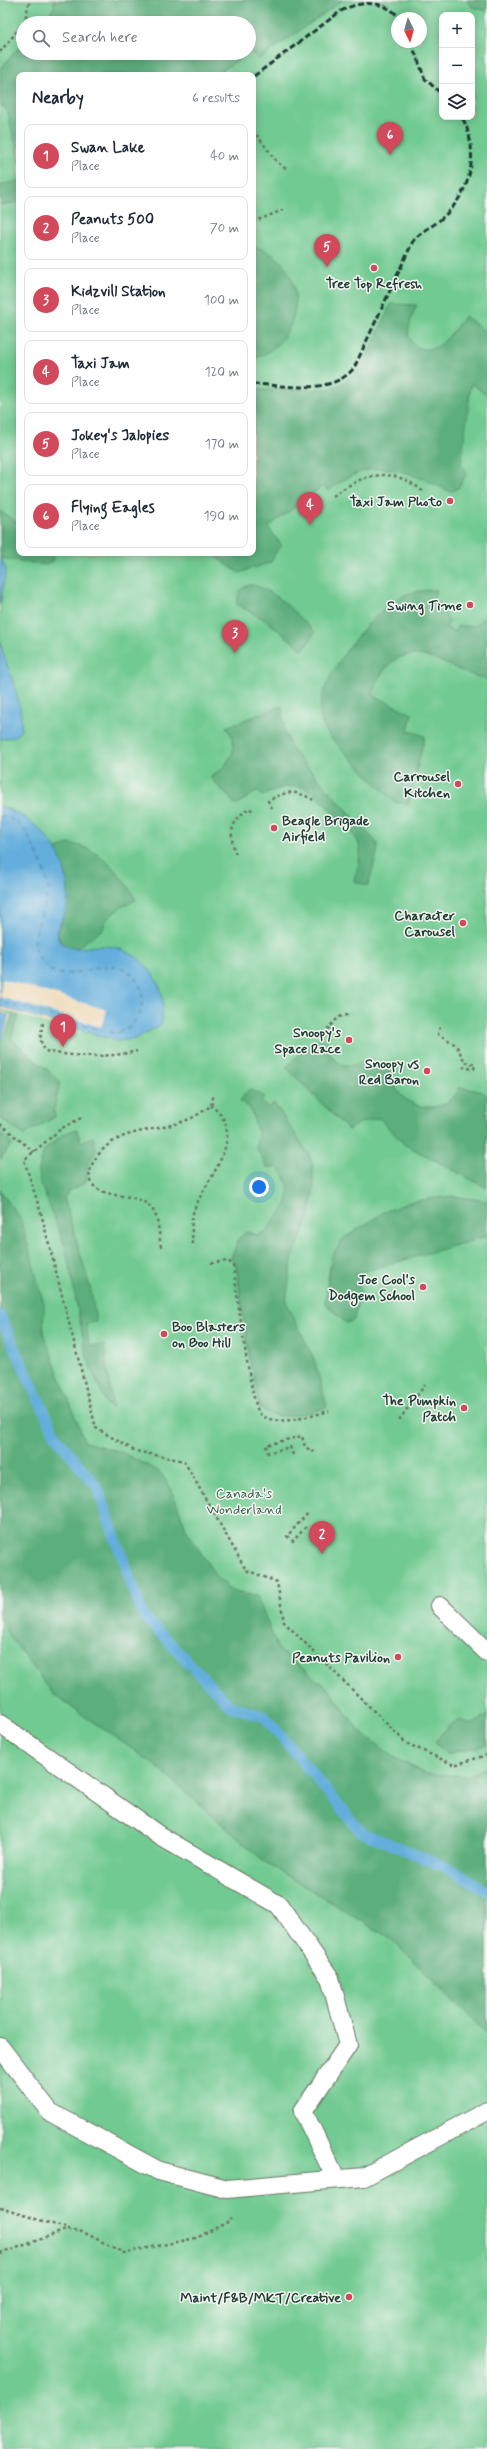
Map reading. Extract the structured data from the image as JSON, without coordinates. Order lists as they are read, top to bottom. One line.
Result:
{"parks":["Canada's Wonderland"],"places":["Tree Top Refresh","Taxi Jam Photo","Swing Time","Carrousel Kitchen","Beagle Brigade Airfield","Character Carousel","Snoopy's Space Race","Snoopy vs Red Baron","Joe Cool's Dodgem School","Boo Blasters on Boo Hill","The Pumpkin Patch","Peanuts Pavilion","Maint/F&B/MKT/Creative"],"north":"bottom","page":{"map_buttons":["+","−"],"search":"Search here","heading":["Nearby","6 results"],"pins":["6","5","4","3","1","2"],"list":[{"mark":"1","name":"Swan Lake","note":"Place","value":"40 m"},{"mark":"2","name":"Peanuts 500","note":"Place","value":"70 m"},{"mark":"3","name":"Kidzvill Station","note":"Place","value":"100 m"},{"mark":"4","name":"Taxi Jam","note":"Place","value":"120 m"},{"mark":"5","name":"Jokey's Jalopies","note":"Place","value":"170 m"},{"mark":"6","name":"Flying Eagles","note":"Place","value":"190 m"}]}}
